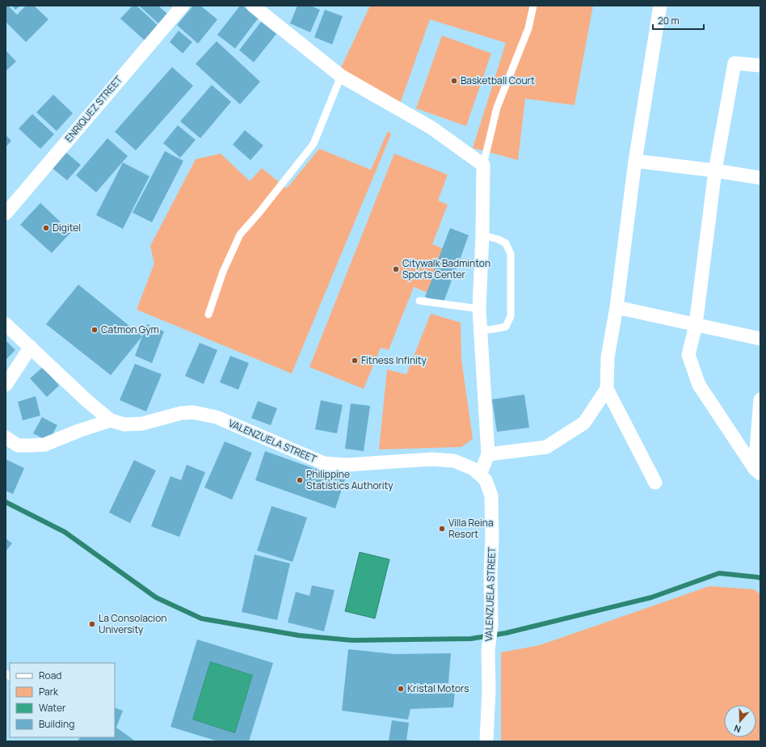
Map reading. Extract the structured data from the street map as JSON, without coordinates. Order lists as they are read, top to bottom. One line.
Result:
{"streets":{"street":["ENRIQUEZ STREET","VALENZUELA STREET"]},"places":["Basketball Court","Digitel","Citywalk Badminton Sports Center","Catmon Gym","Fitness Infinity","Philippine Statistics Authority","Villa Reina Resort","La Consolacion University","Kristal Motors"],"legend":["Road","Park","Water","Building"],"scale_bar":"20 m","north":"bottom"}
